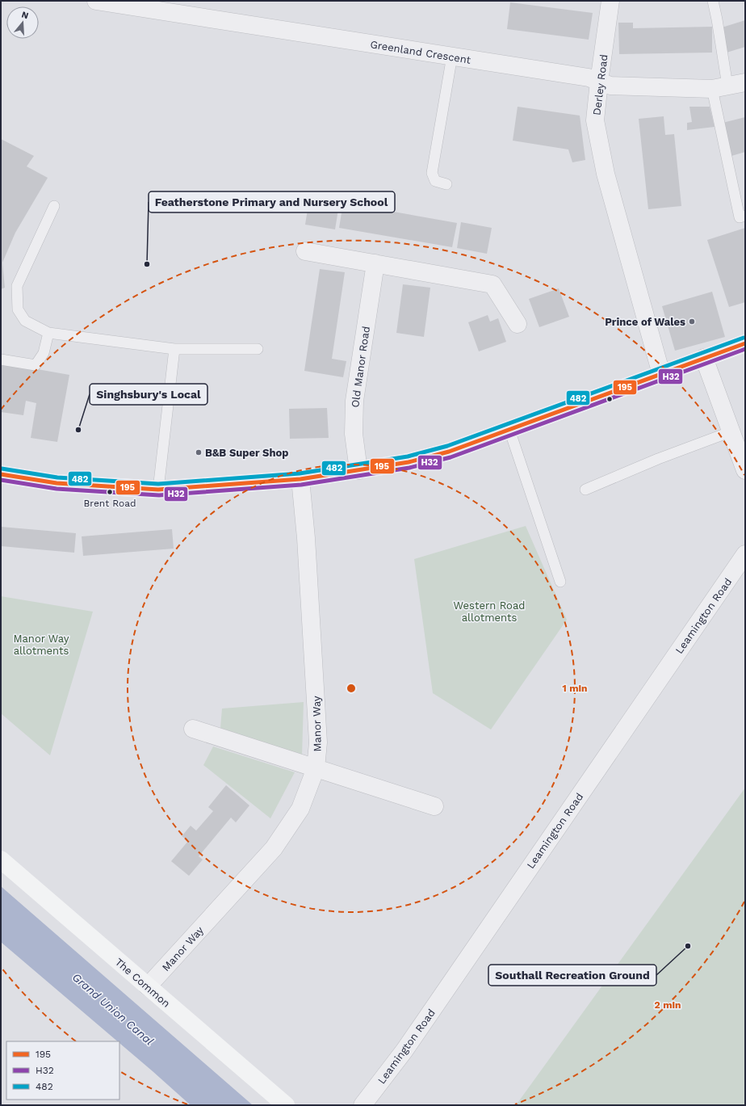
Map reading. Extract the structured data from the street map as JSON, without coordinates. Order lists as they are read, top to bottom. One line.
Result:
{"streets":{"street":["Greenland Crescent","Derley Road","Old Manor Road","Leamington Road","Manor Way","The Common"]},"crossings":[["Greenland Crescent","Derley Road"],["Manor Way","The Common"]],"water":["Grand Union Canal"],"parks":["Western Road allotments","Manor Way allotments"],"places":["Featherstone Primary and Nursery School","Prince of Wales","Singhsbury's Local","B&B Super Shop","Brent Road","Southall Recreation Ground"],"lines":["transit line 482","transit line 195","transit line H32"],"legend":["195","H32","482"],"north":"top","rings":["1 min","2 min"]}
